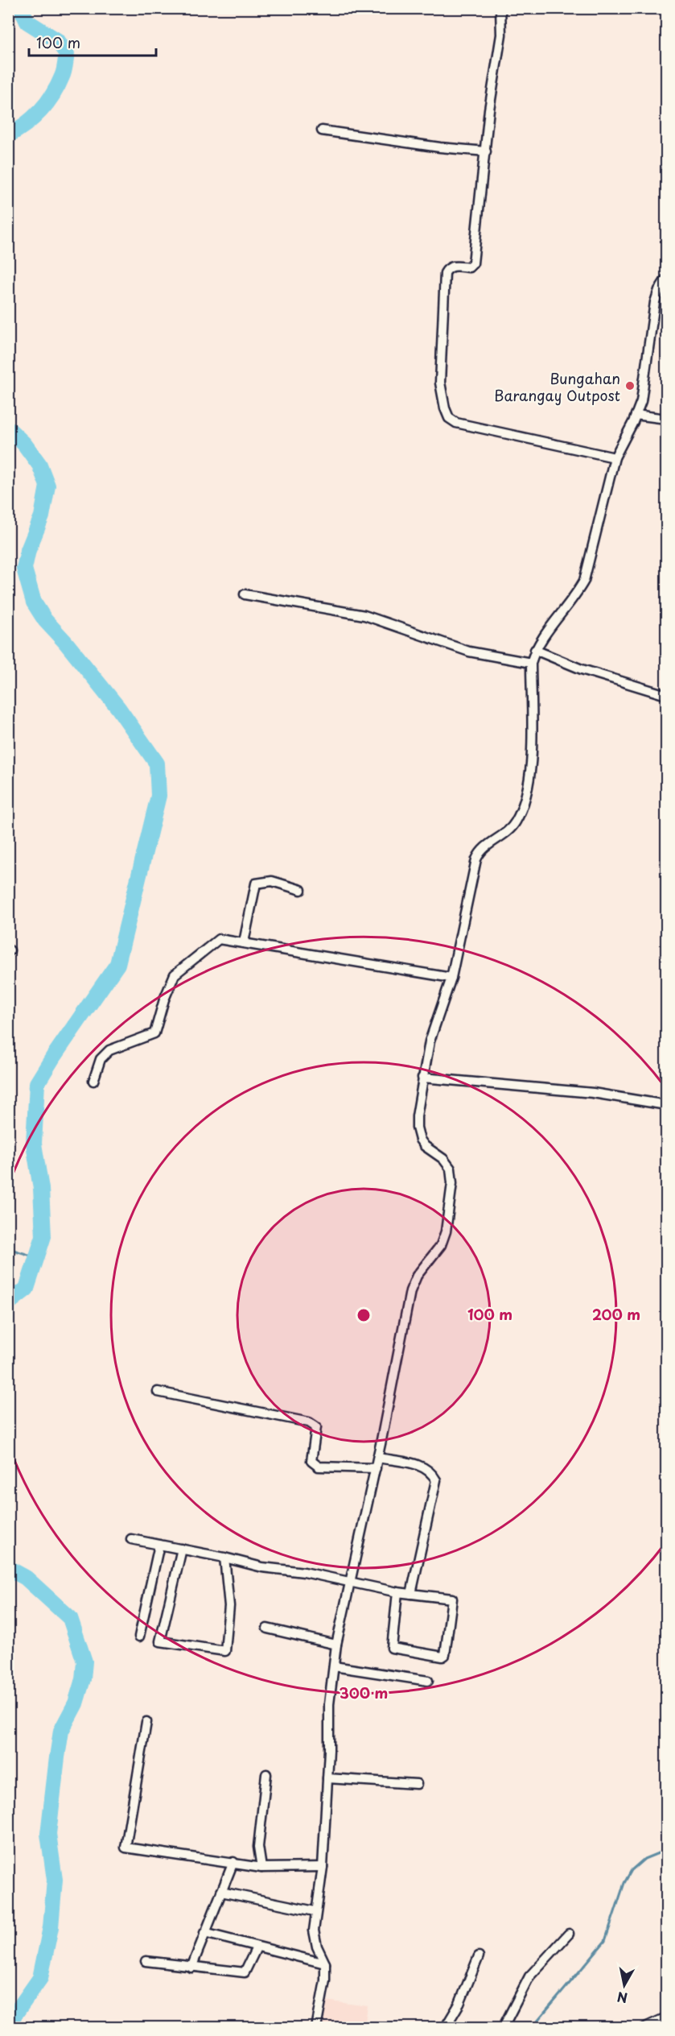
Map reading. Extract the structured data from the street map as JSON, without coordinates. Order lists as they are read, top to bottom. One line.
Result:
{"places":["Bungahan Barangay Outpost"],"scale_bar":"100 m","north":"bottom","rings":["100 m","200 m","300 m"]}
